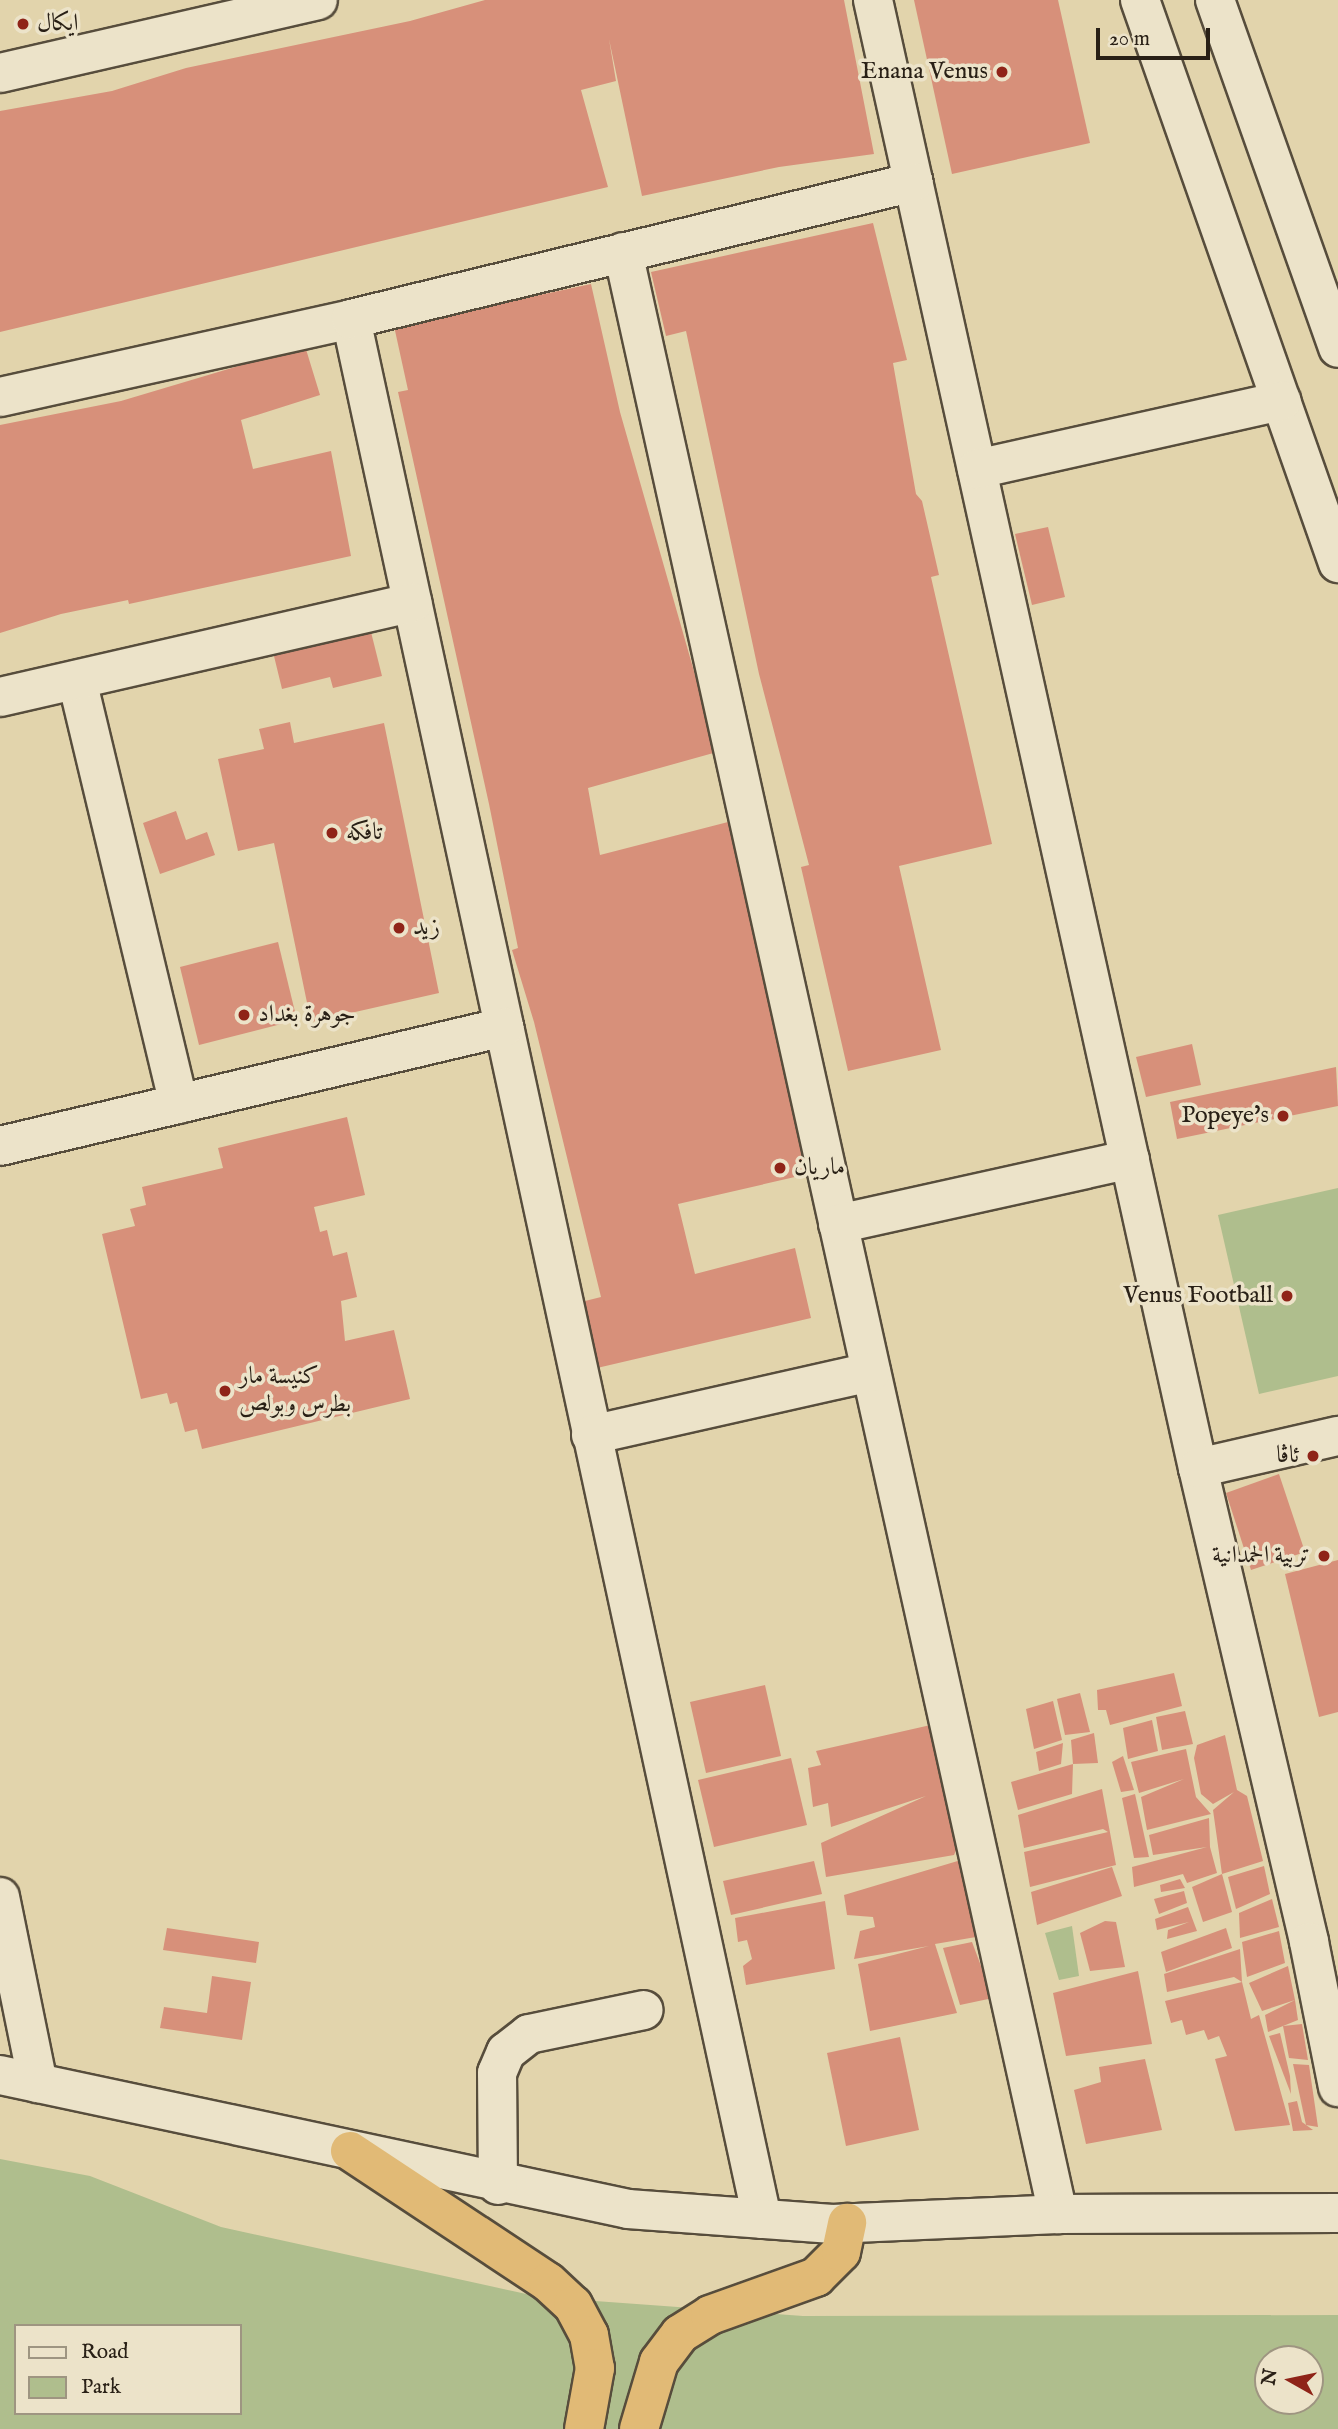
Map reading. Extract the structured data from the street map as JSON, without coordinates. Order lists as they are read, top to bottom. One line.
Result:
{"places":["ايكال","Enana Venus","تافكه","زيد","جوهرة بغداد","Popeye's","ماريان","Venus Football","كنيسة مار بطرس وبولص","ئاڤا","تربية الحمدانية"],"legend":["Road","Park"],"scale_bar":"20 m","north":"left"}
